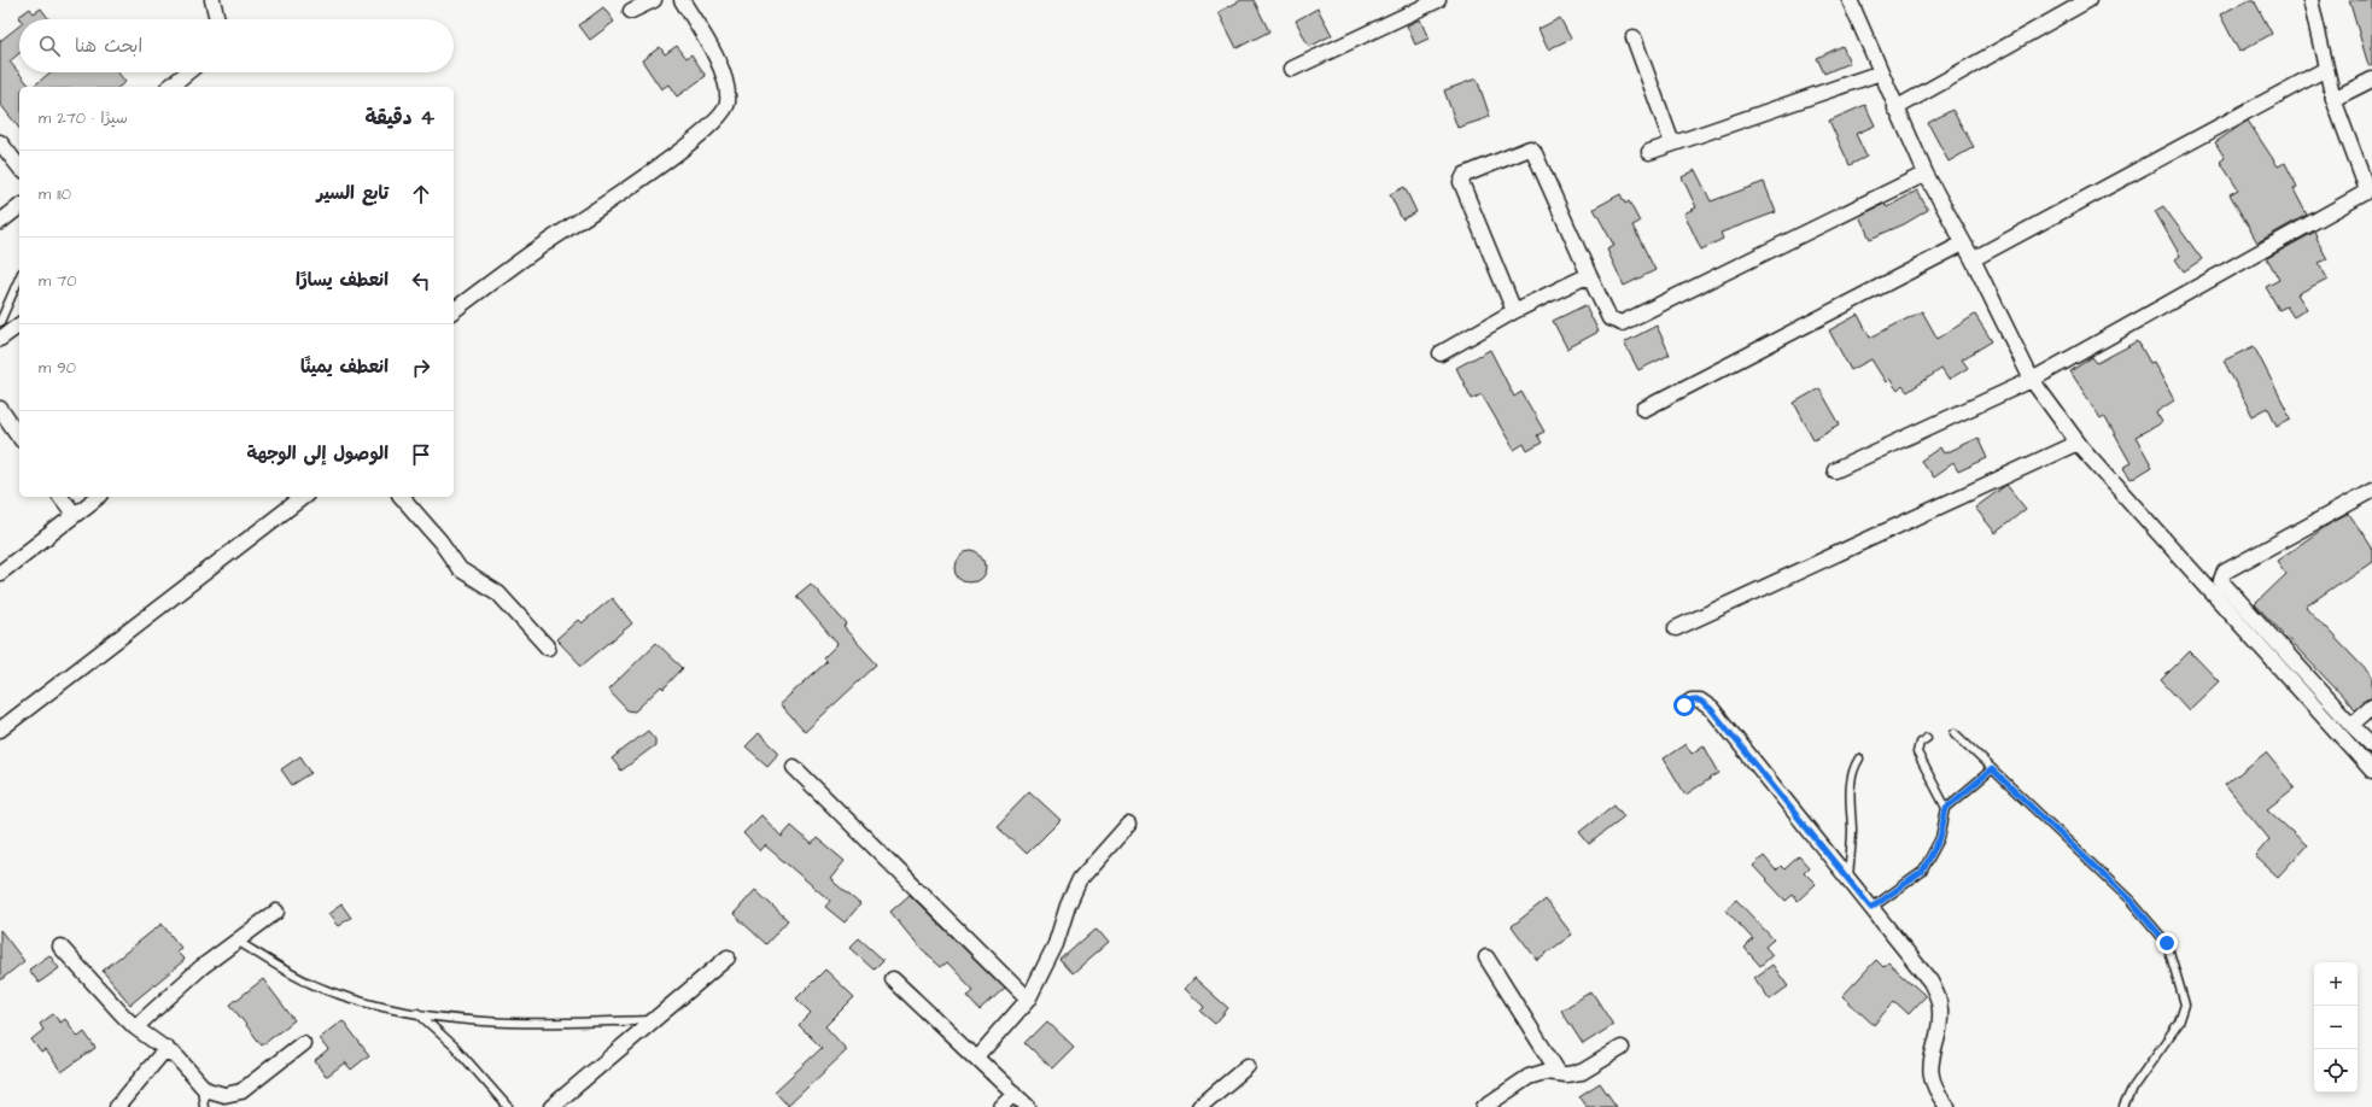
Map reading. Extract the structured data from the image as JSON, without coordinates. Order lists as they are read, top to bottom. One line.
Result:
{"page":{"search":"ابحث هنا","heading":["4 دقيقة","سيرًا · 270 m"],"list":[["تابع السير","110 m"],["انعطف يسارًا","70 m"],["انعطف يمينًا","90 m"],"الوصول إلى الوجهة"],"map_buttons":["+","−"]}}
